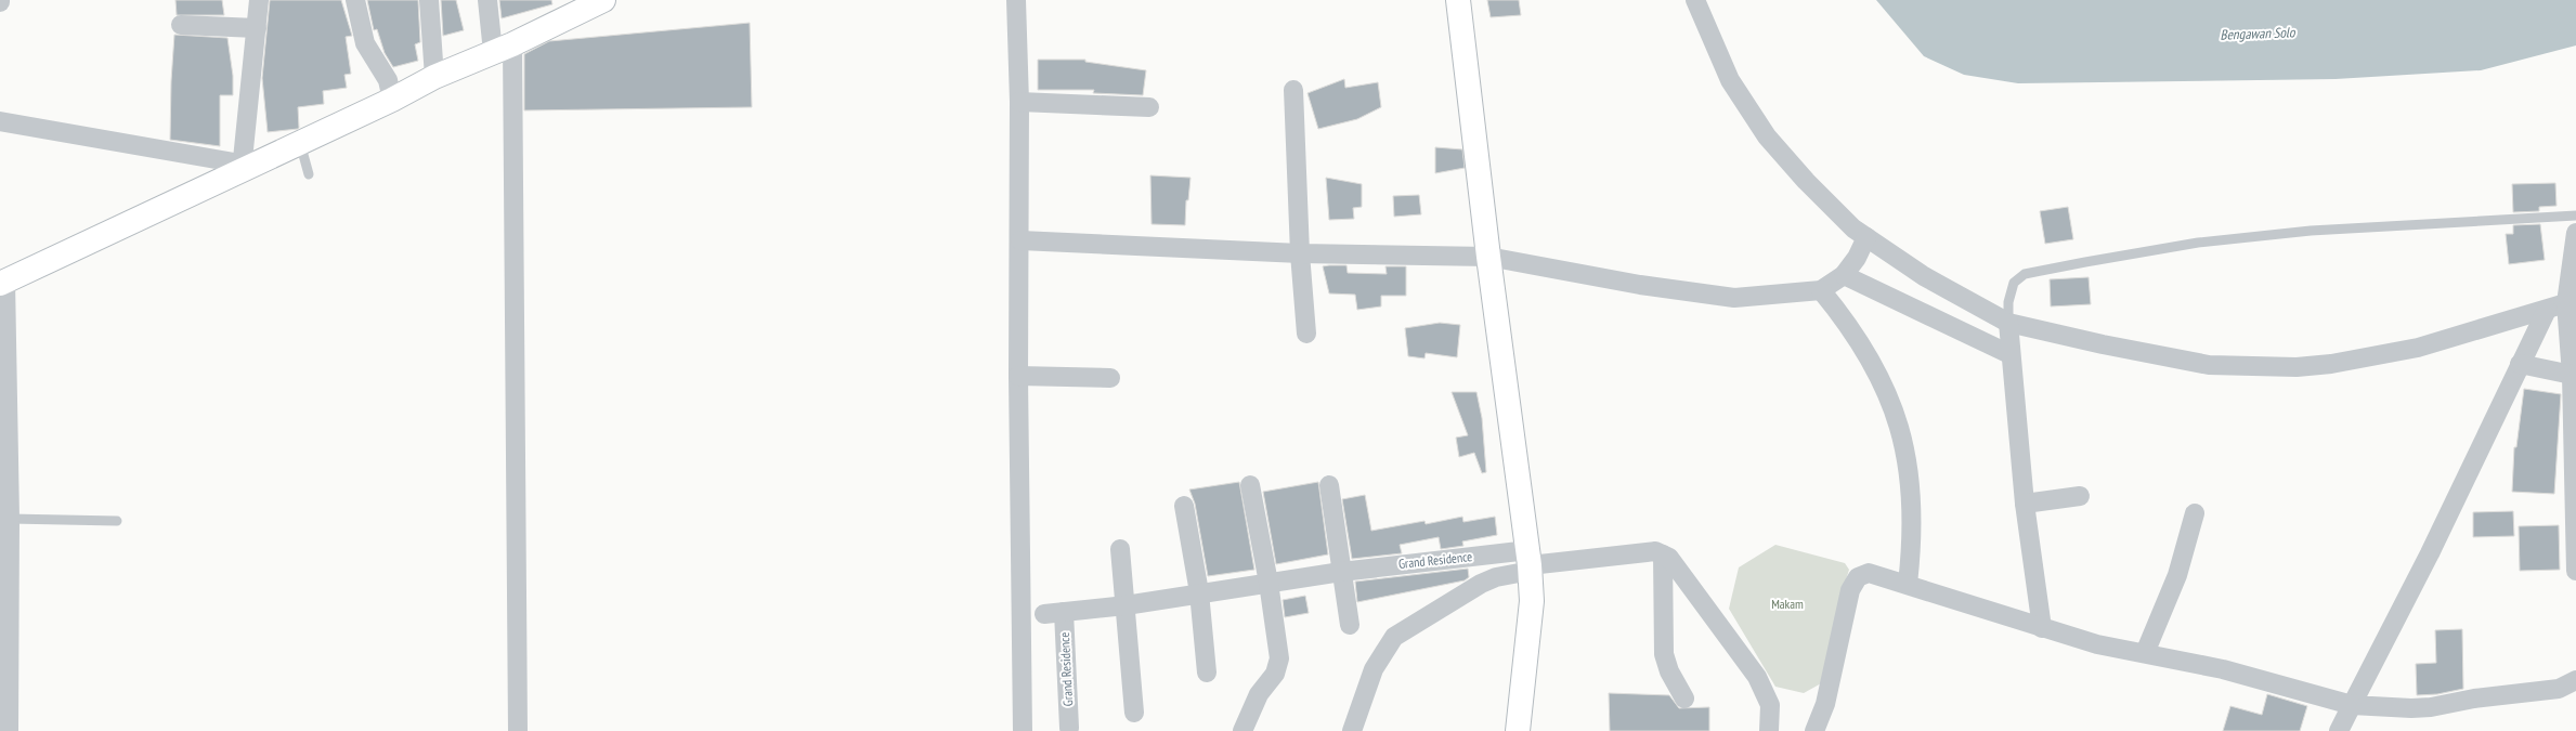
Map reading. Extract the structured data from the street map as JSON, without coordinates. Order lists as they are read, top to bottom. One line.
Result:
{"streets":{"street":["Grand Residence"]},"water":["Bengawan Solo"],"parks":["Makam"]}
